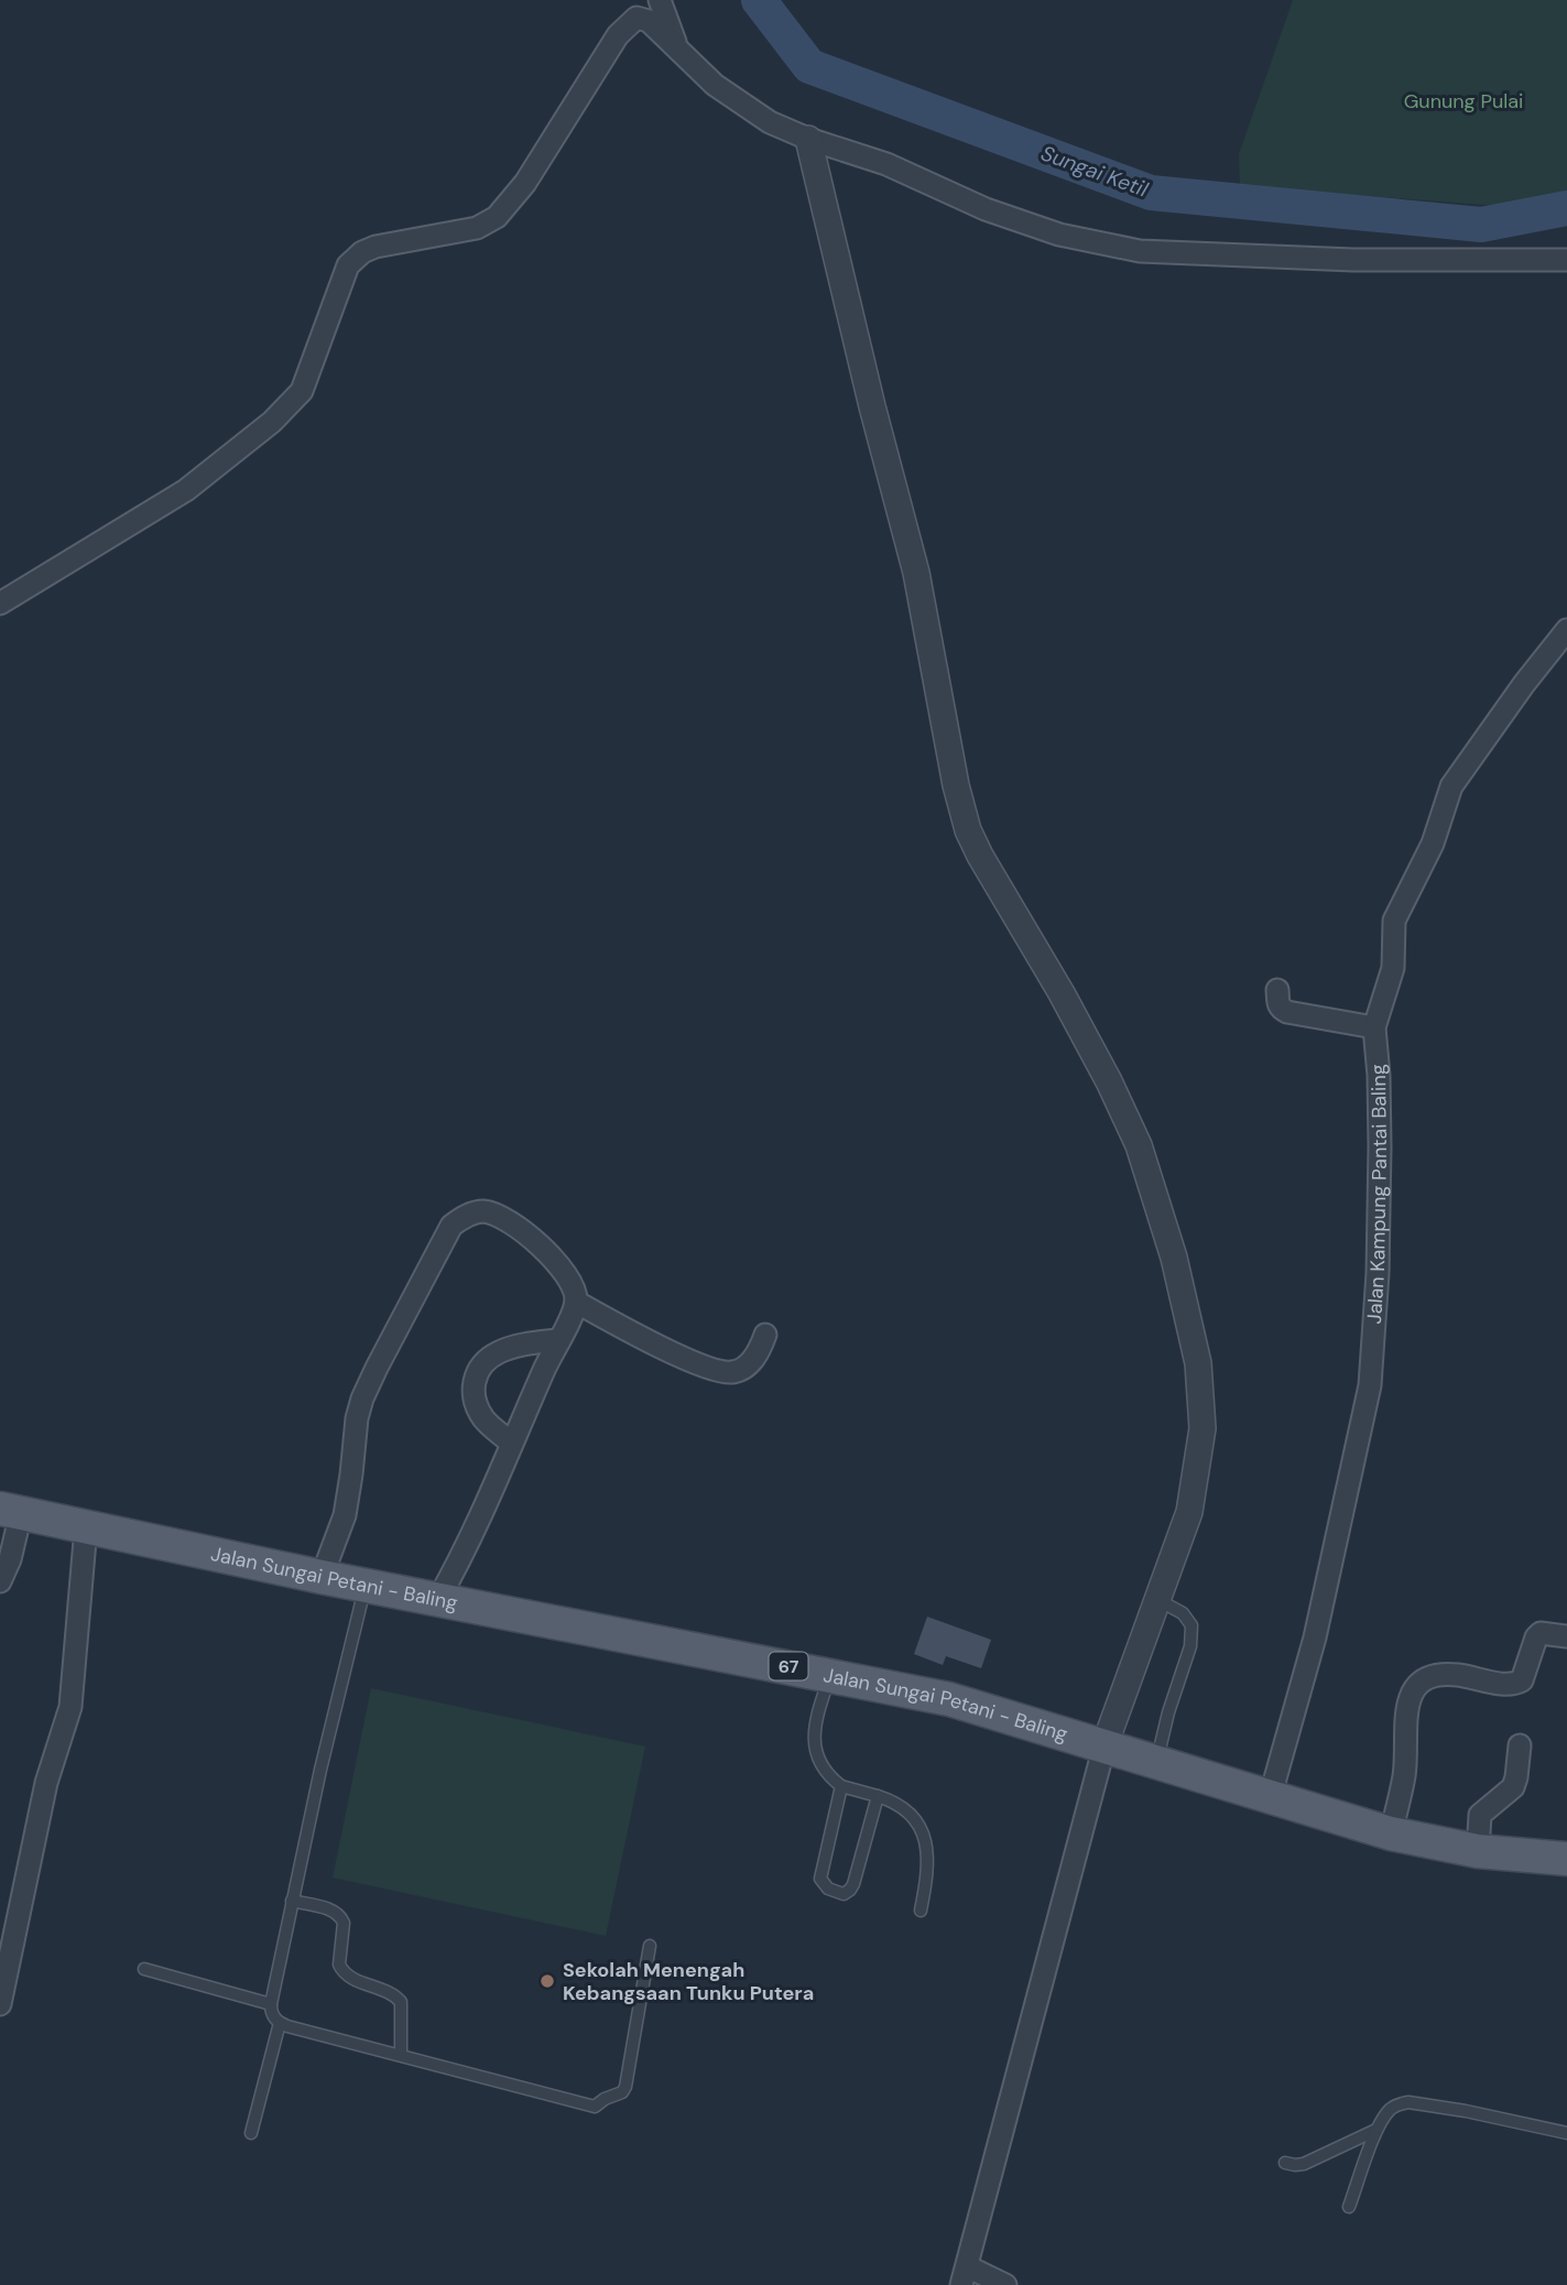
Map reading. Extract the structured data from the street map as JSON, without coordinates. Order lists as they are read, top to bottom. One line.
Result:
{"streets":{"main road":["Jalan Sungai Petani - Baling","67"],"street":["Jalan Kampung Pantai Baling"]},"crossings":[["Jalan Kampung Pantai Baling","Jalan Sungai Petani - Baling"]],"water":["Sungai Ketil"],"parks":["Gunung Pulai"],"places":["Sekolah Menengah Kebangsaan Tunku Putera"]}
